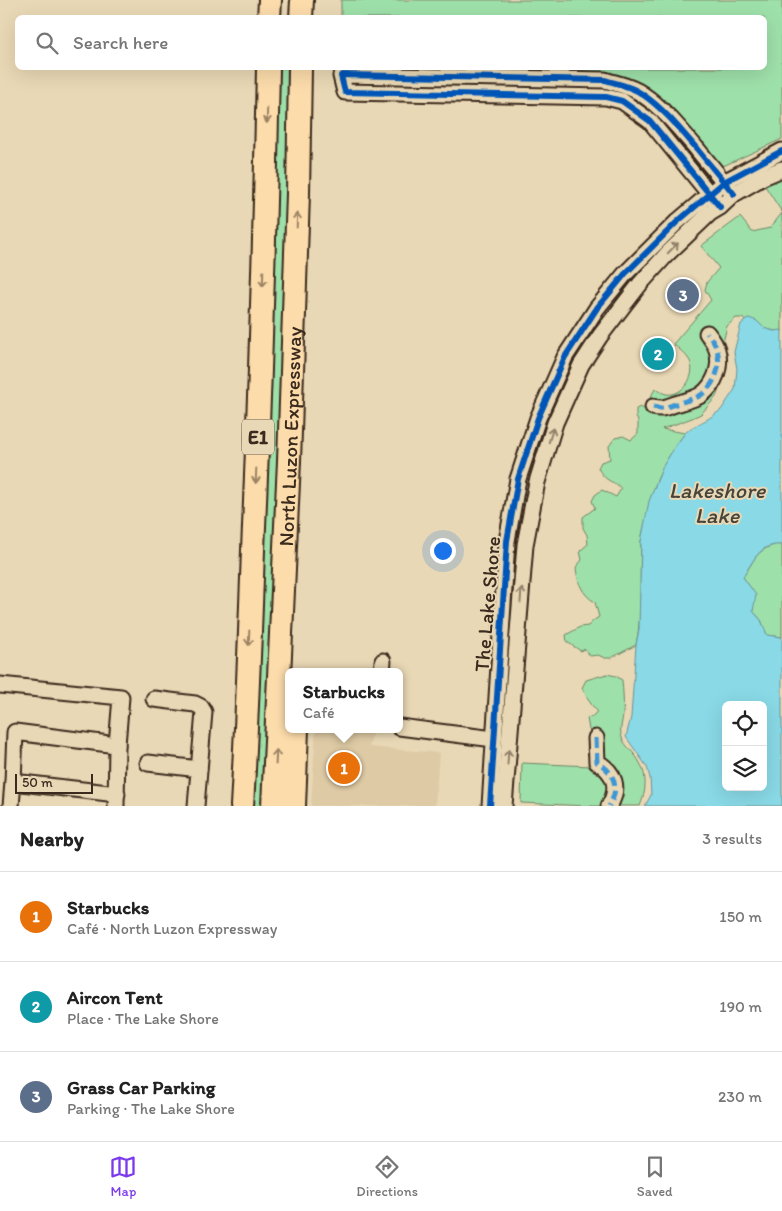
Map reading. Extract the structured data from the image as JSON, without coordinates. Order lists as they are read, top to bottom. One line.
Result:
{"streets":{"highway":["E1","North Luzon Expressway"],"street":["The Lake Shore"]},"water":["Lakeshore Lake"],"scale_bar":"50 m","page":{"search":"Search here","pins":["3","2","1"],"popup":["Starbucks","Café"],"scale":"50 m","heading":["Nearby","3 results"],"list":[{"mark":"1","name":"Starbucks","note":"Café · North Luzon Expressway","value":"150 m"},{"mark":"2","name":"Aircon Tent","note":"Place · The Lake Shore","value":"190 m"},{"mark":"3","name":"Grass Car Parking","note":"Parking · The Lake Shore","value":"230 m"}],"nav":["Map","Directions","Saved"]}}
